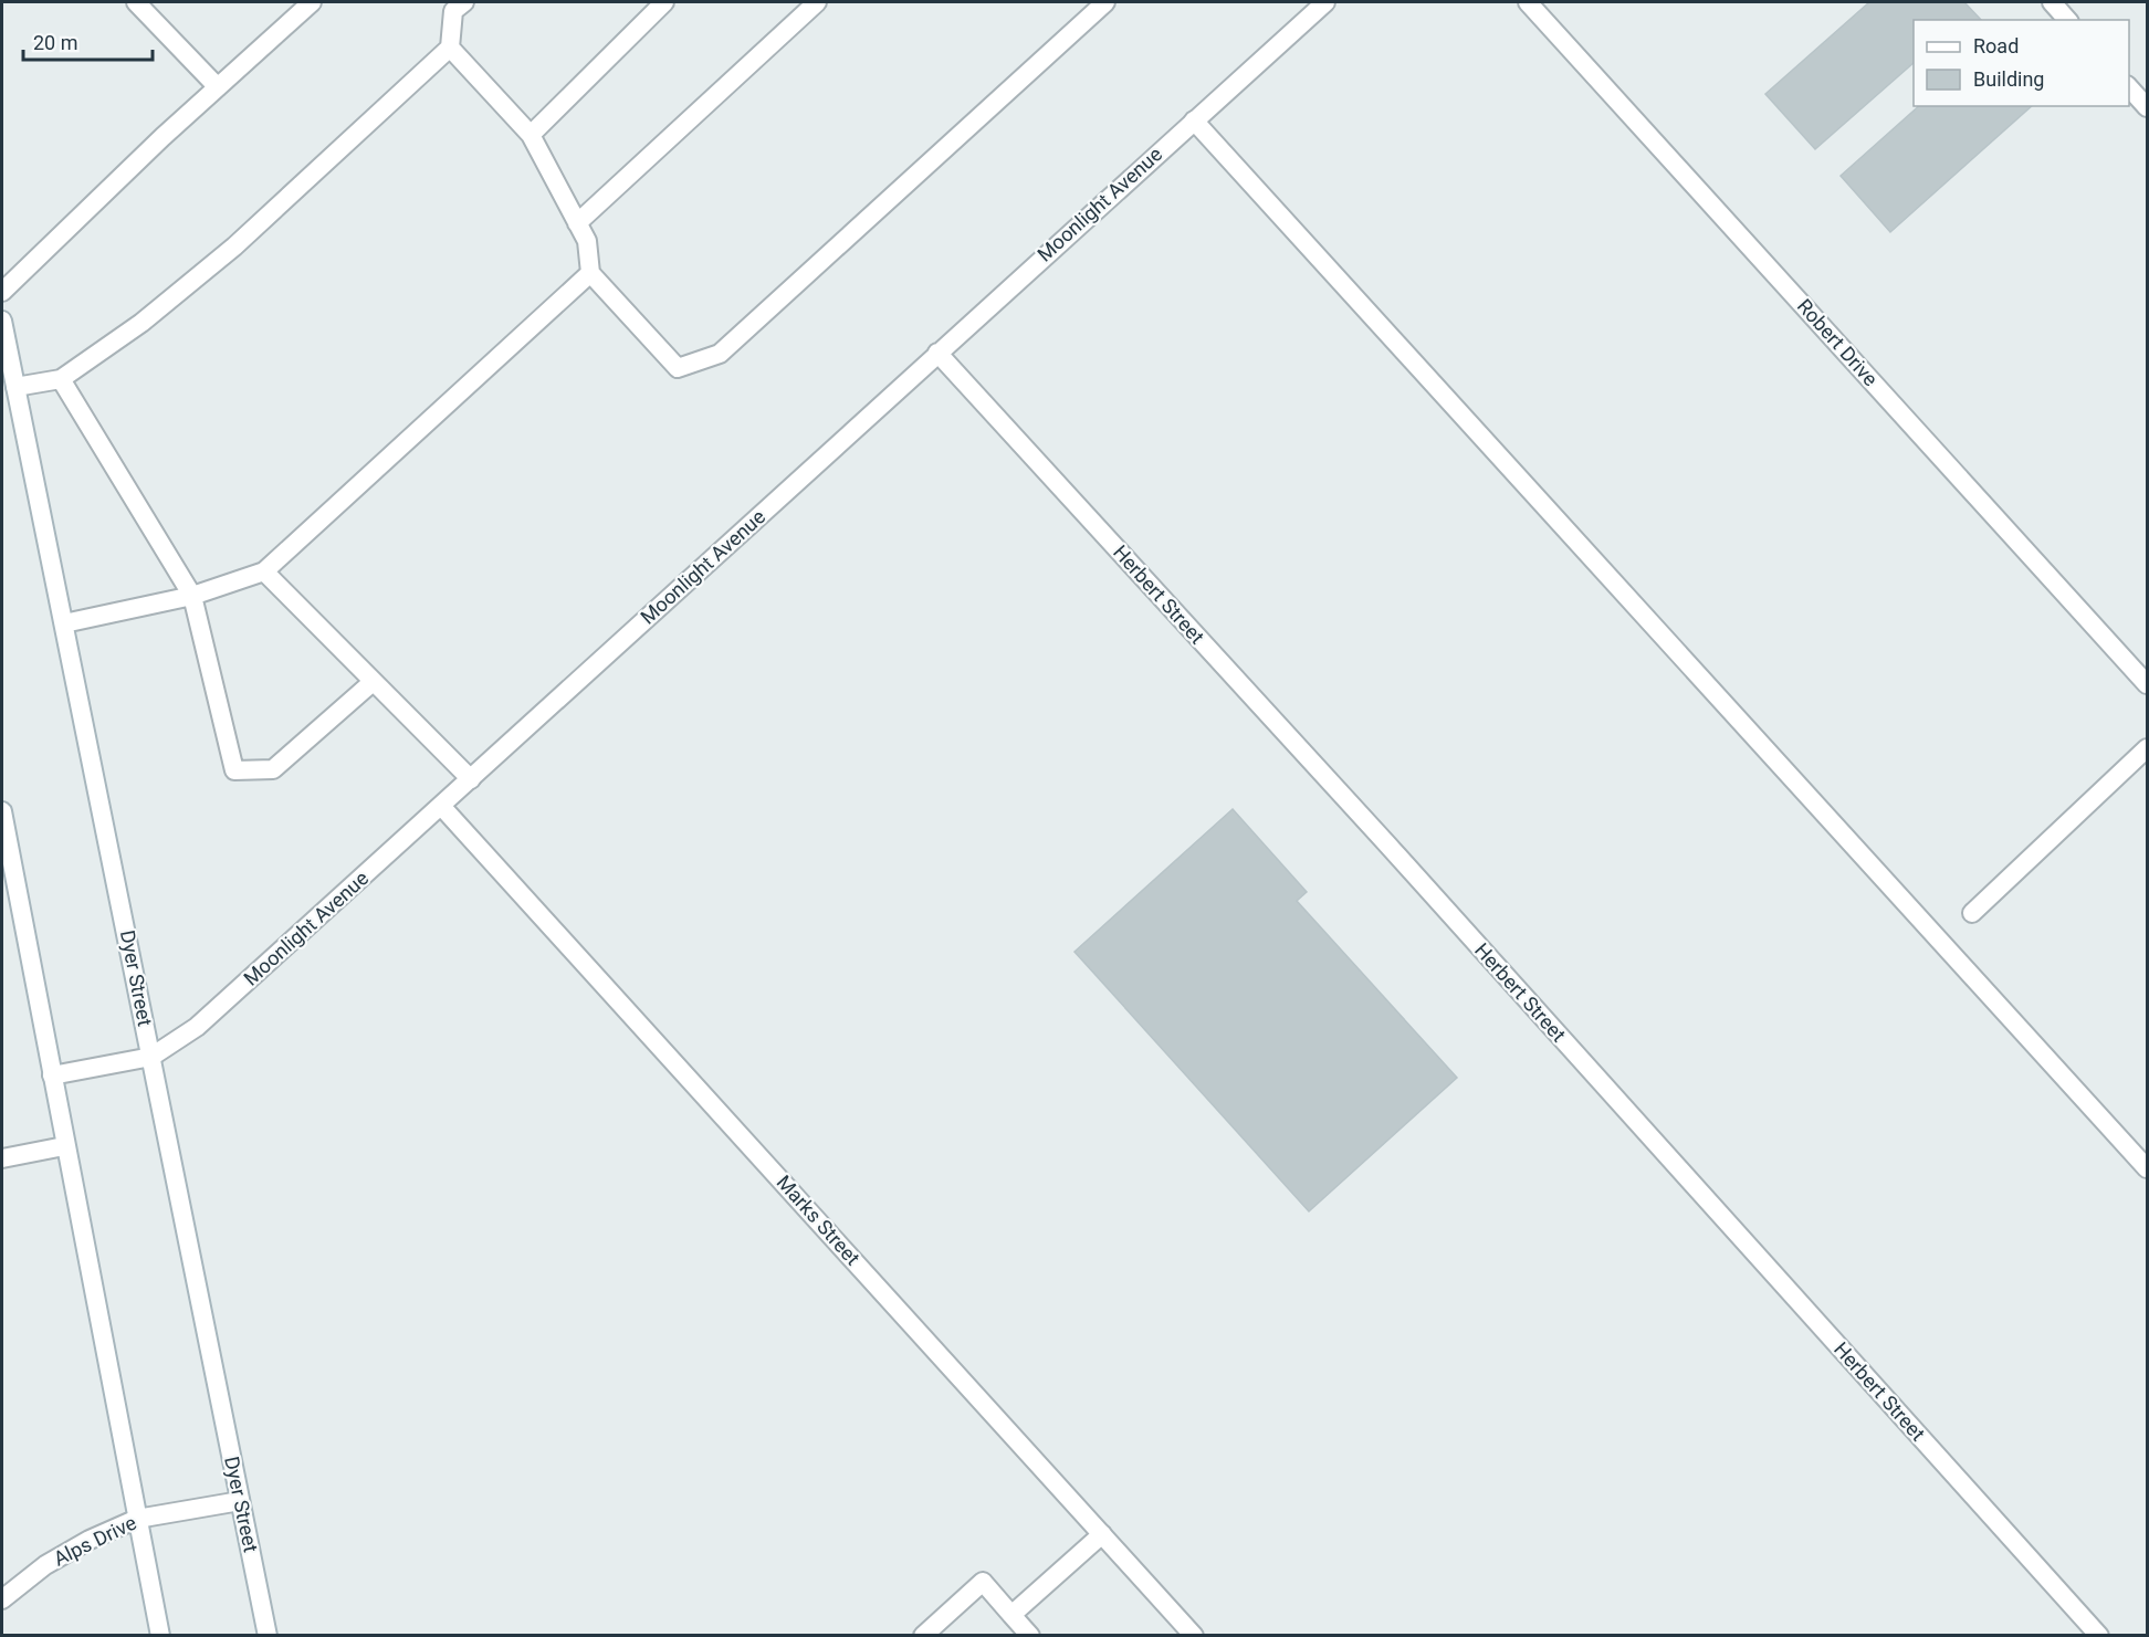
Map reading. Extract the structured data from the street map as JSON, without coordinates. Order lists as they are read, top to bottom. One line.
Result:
{"streets":{"street":["Moonlight Avenue","Robert Drive","Herbert Street","Dyer Street","Marks Street","Alps Drive"]},"crossings":[["Moonlight Avenue","Herbert Street"],["Moonlight Avenue","Dyer Street"],["Moonlight Avenue","Marks Street"],["Dyer Street","Alps Drive"]],"legend":["Road","Building"],"scale_bar":"20 m"}
